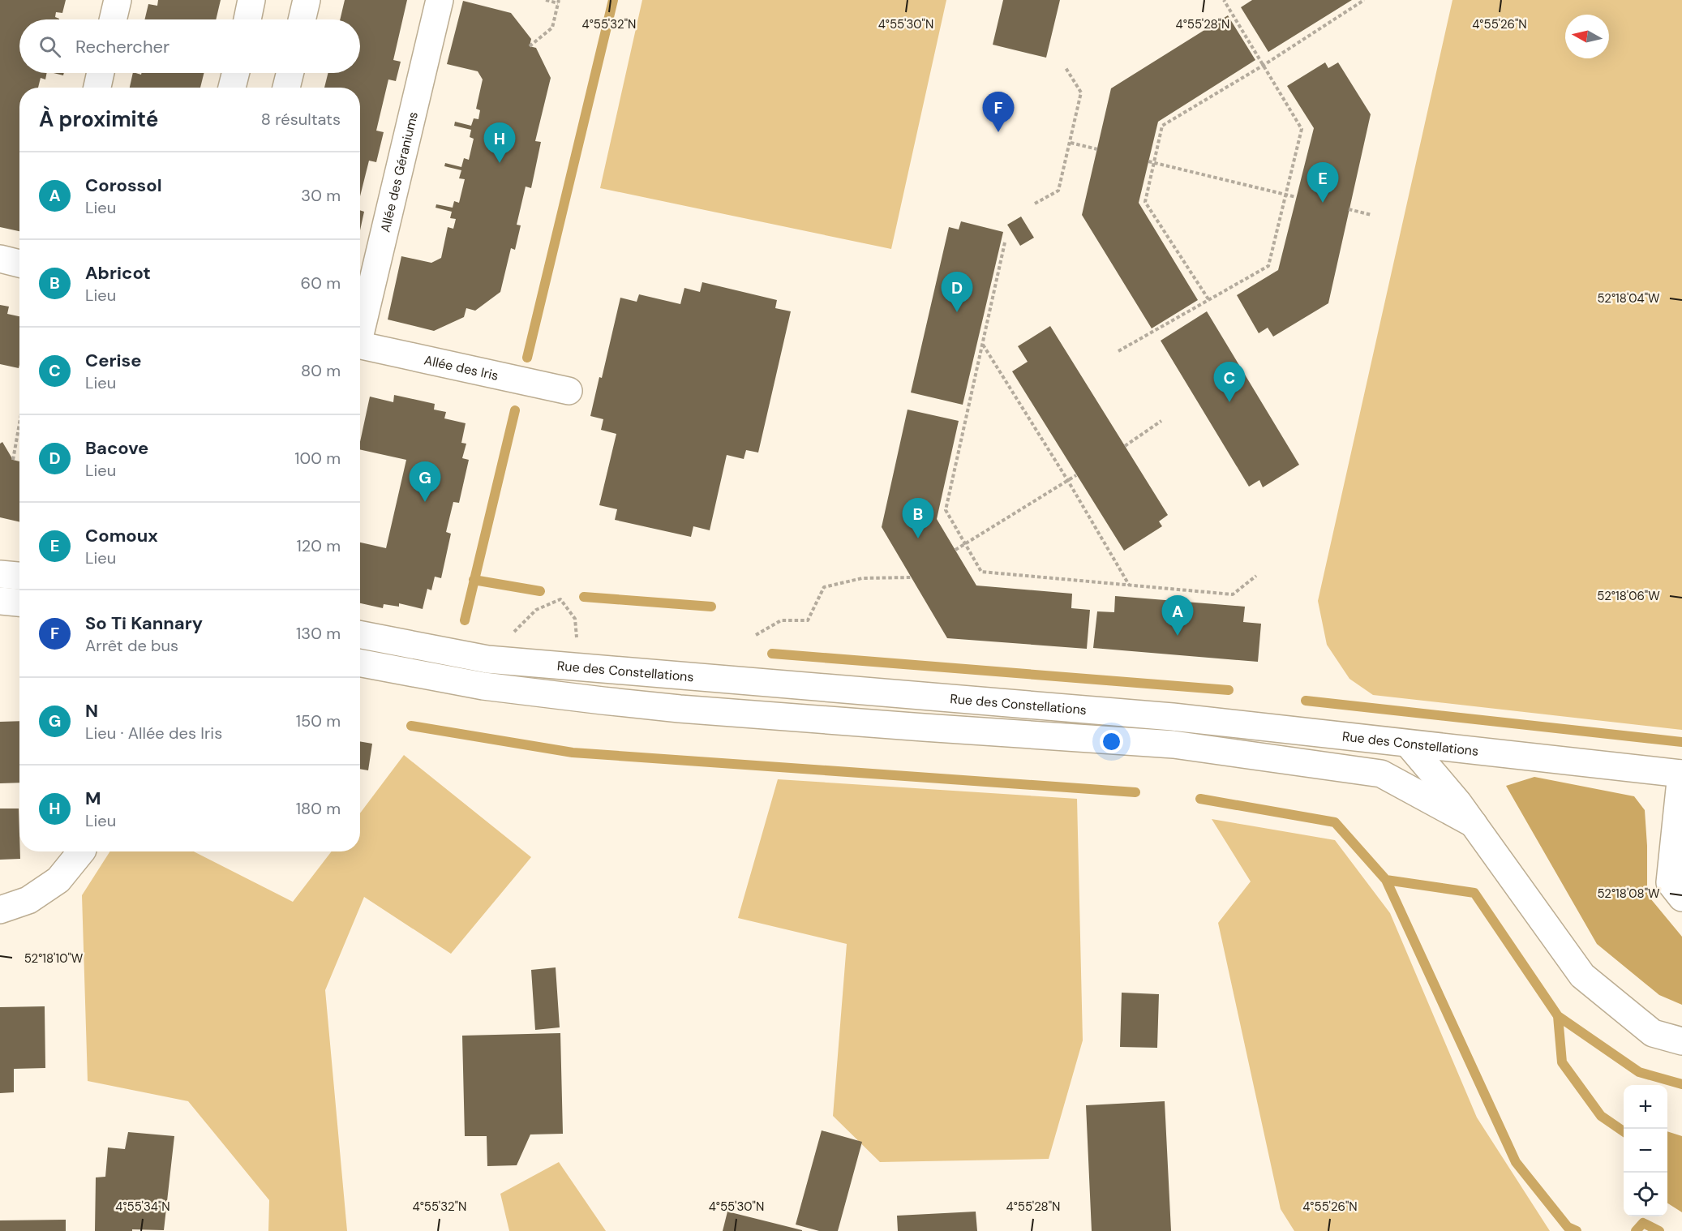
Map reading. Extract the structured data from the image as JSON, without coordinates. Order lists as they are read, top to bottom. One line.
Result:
{"streets":{"street":["Allée des Géraniums","Allée des Iris","Rue des Constellations"]},"north":"left","page":{"search":"Rechercher","heading":["À proximité","8 résultats"],"pins":["F","H","E","D","C","G","B","A"],"list":[{"mark":"A","name":"Corossol","note":"Lieu","value":"30 m"},{"mark":"B","name":"Abricot","note":"Lieu","value":"60 m"},{"mark":"C","name":"Cerise","note":"Lieu","value":"80 m"},{"mark":"D","name":"Bacove","note":"Lieu","value":"100 m"},{"mark":"E","name":"Comoux","note":"Lieu","value":"120 m"},{"mark":"F","name":"So Ti Kannary","note":"Arrêt de bus","value":"130 m"},{"mark":"G","name":"N","note":"Lieu · Allée des Iris","value":"150 m"},{"mark":"H","name":"M","note":"Lieu","value":"180 m"}],"map_buttons":["+","−"]},"coordinates":["4°55'32\"N","4°55'30\"N","4°55'28\"N","4°55'26\"N","52°18'04\"W","52°18'06\"W","52°18'08\"W","52°18'10\"W","4°55'34\"N"]}
